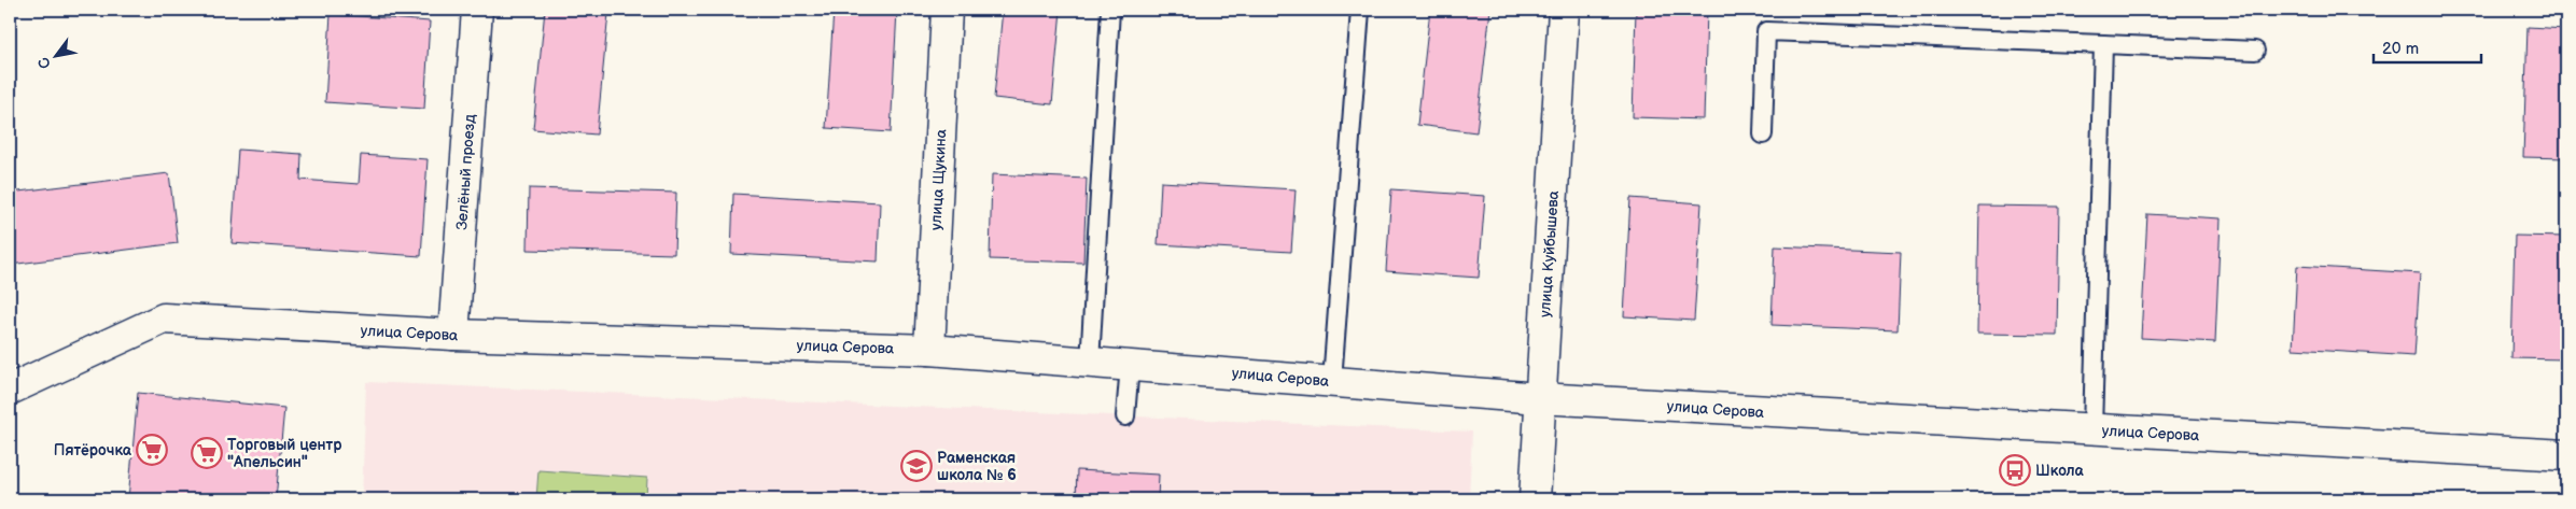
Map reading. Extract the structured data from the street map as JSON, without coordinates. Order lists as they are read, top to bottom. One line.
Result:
{"streets":{"street":["Зелёный проезд","улица Щукина","улица Куйбышева","улица Серова"]},"crossings":[["Зелёный проезд","улица Серова"],["улица Щукина","улица Серова"],["улица Куйбышева","улица Серова"]],"places":{"supermarket":["Пятёрочка","Торговый центр \"Апельсин\""],"school or university":["Раменская школа № 6"],"bus stop":["Школа"]},"scale_bar":"20 m","north":"bottom left"}
